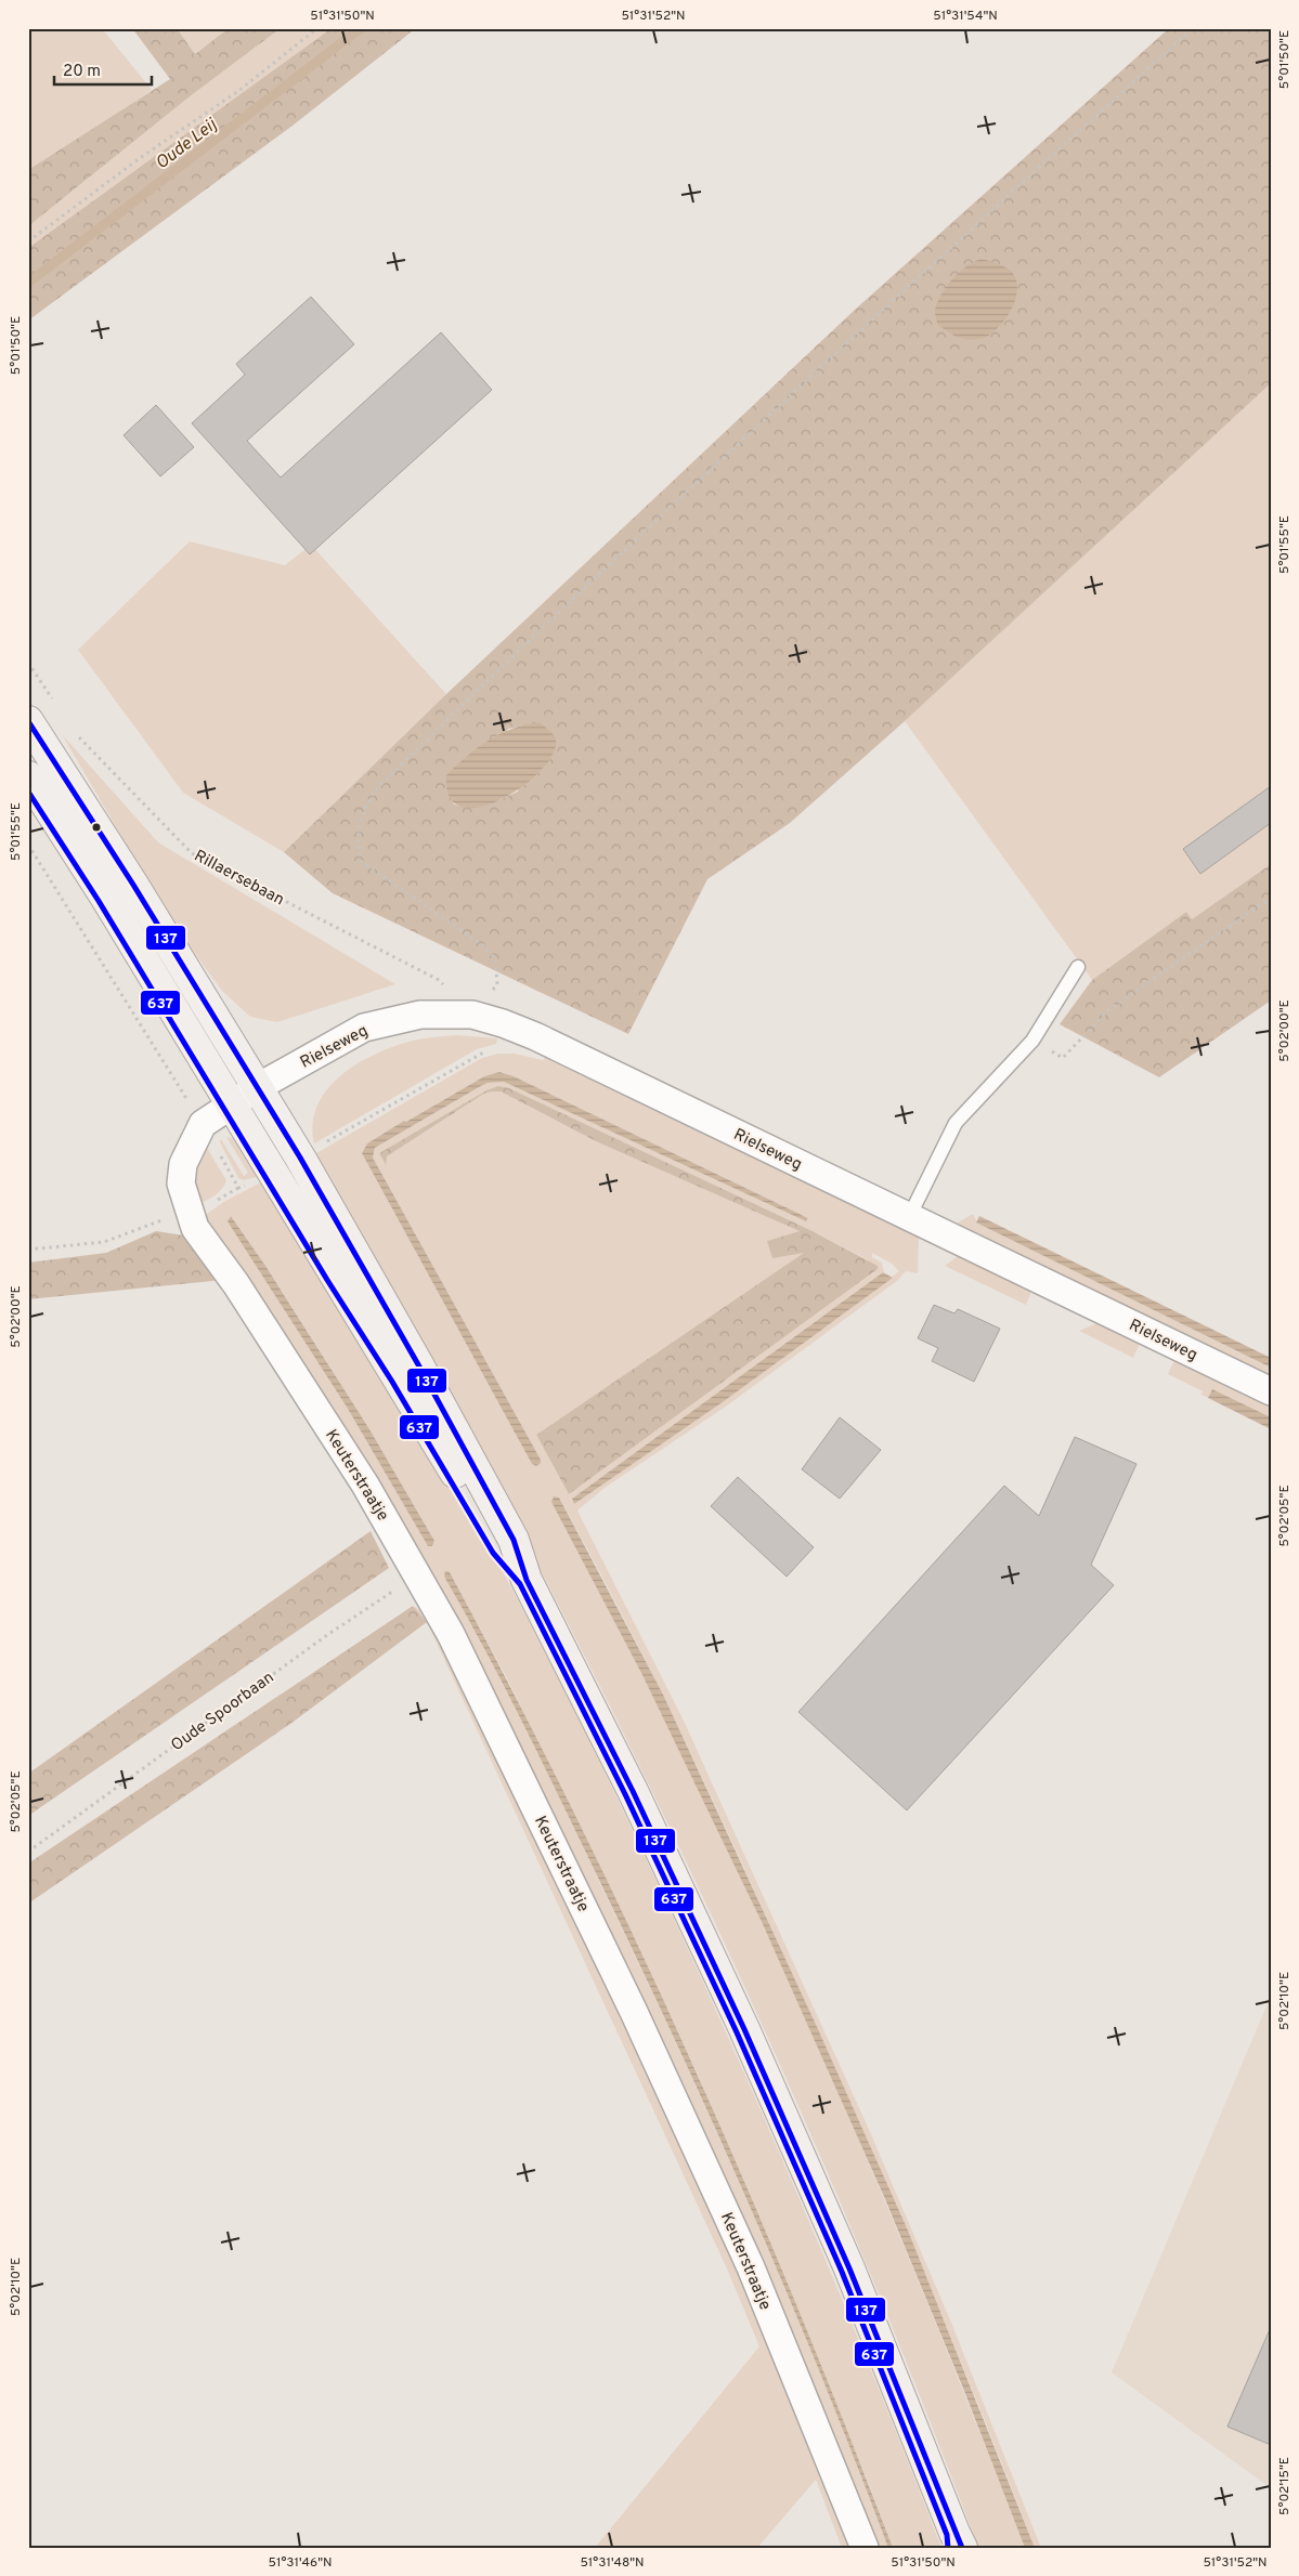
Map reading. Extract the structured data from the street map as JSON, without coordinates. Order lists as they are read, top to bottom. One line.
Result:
{"streets":{"street":["Rielseweg","Keuterstraatje"],"path":["Rillaersebaan","Oude Spoorbaan"]},"crossings":[["Rillaersebaan","Rielseweg"],["Rielseweg","Keuterstraatje"],["Keuterstraatje","Oude Spoorbaan"]],"water":["Oude Leij"],"lines":["transit line 137","transit line 637"],"scale_bar":"20 m","coordinates":["51°31'50\"N","51°31'52\"N","51°31'54\"N","5°01'50\"E","5°01'55\"E","5°02'00\"E","5°02'05\"E","5°02'10\"E","5°02'15\"E","51°31'46\"N","51°31'48\"N"]}
